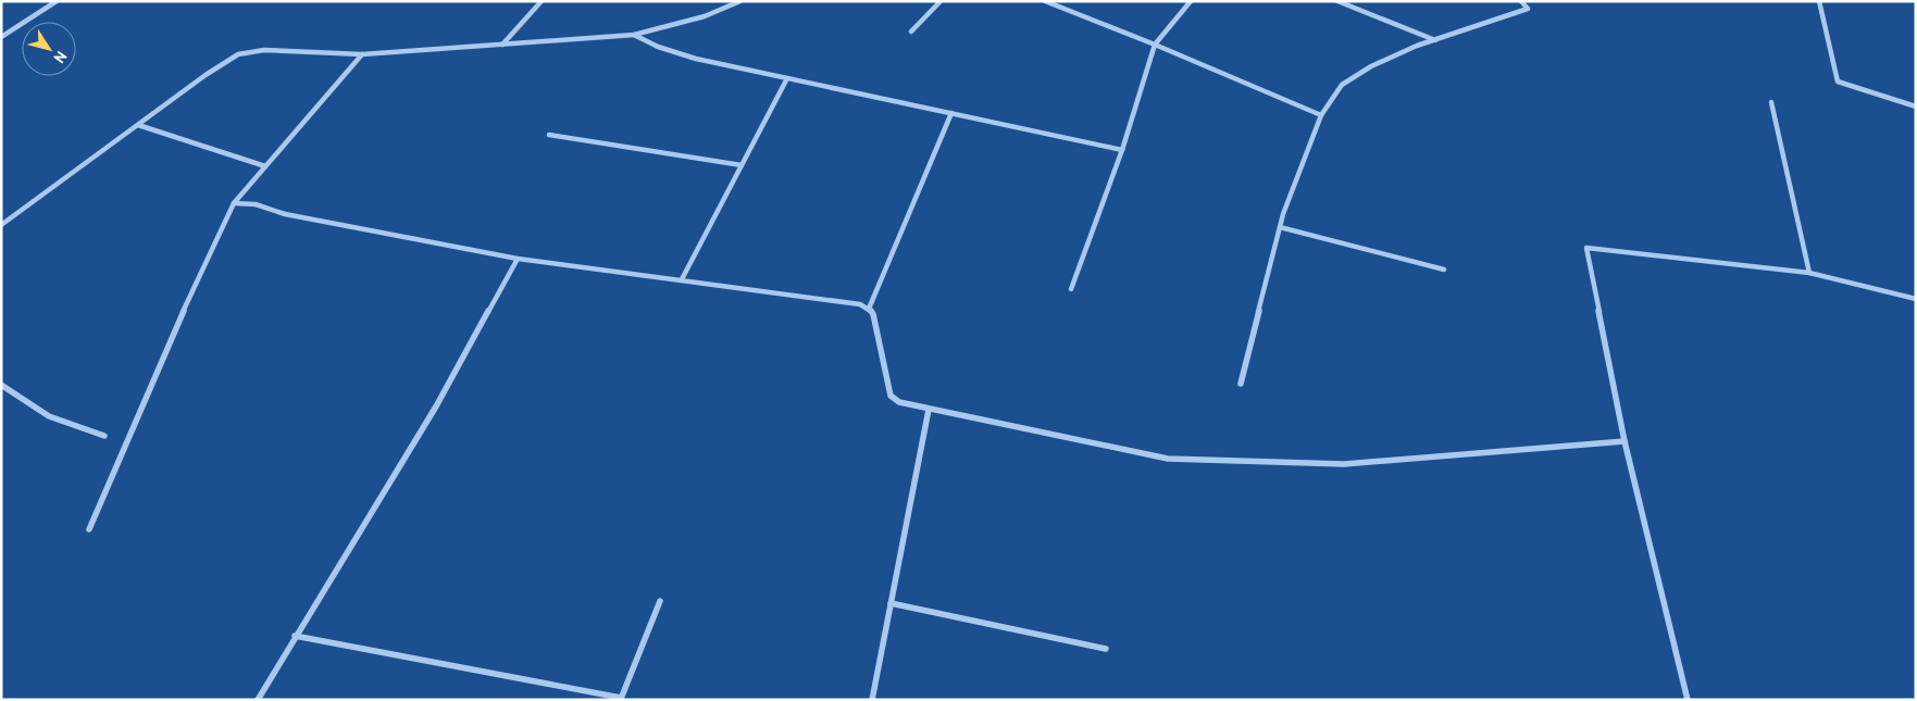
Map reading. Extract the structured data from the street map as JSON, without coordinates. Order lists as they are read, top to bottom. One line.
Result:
{"north":"bottom right"}
